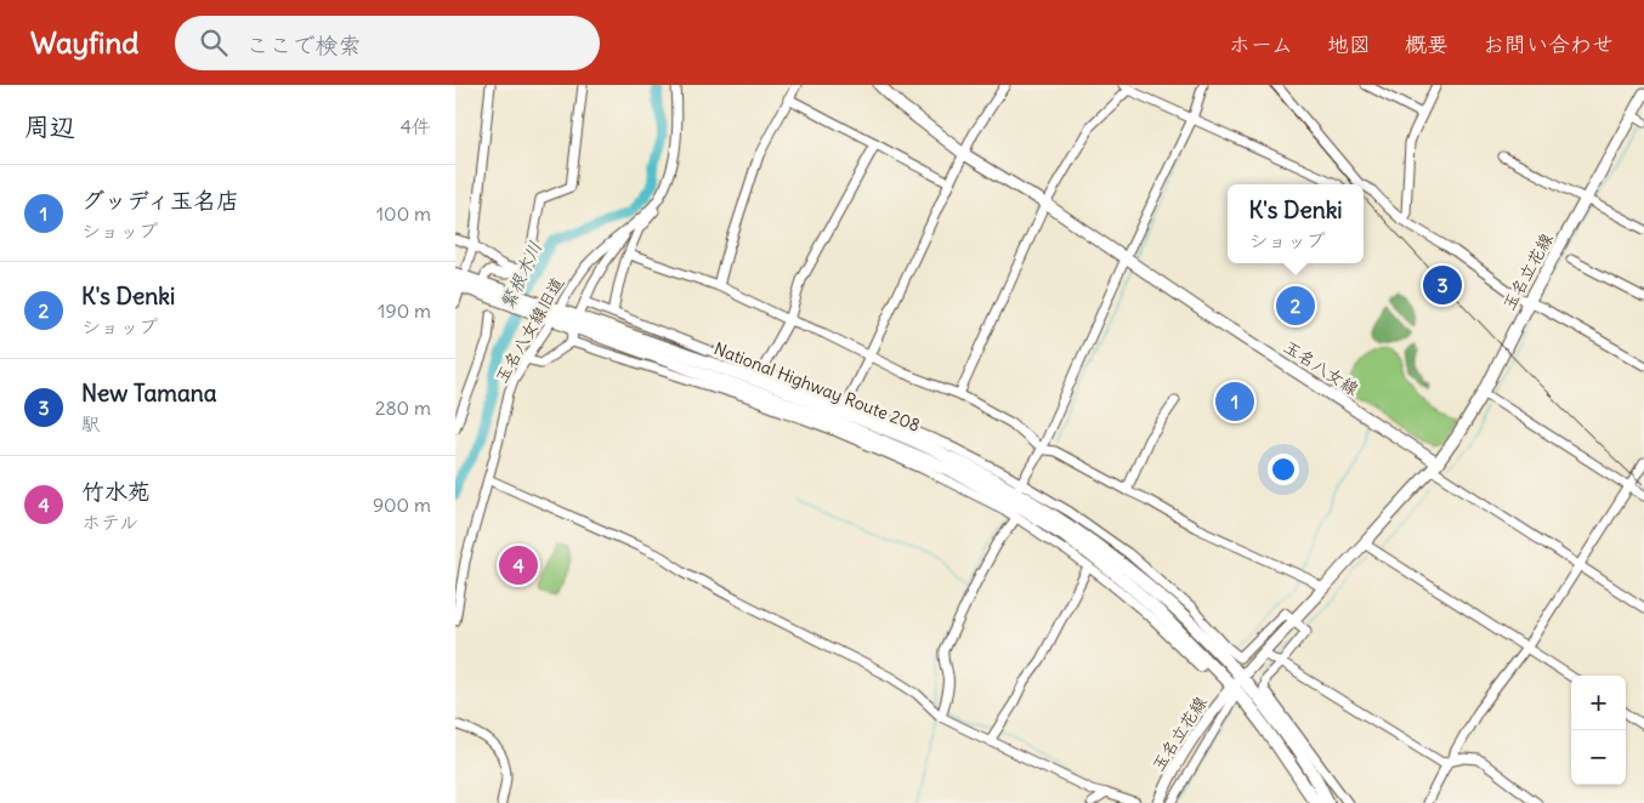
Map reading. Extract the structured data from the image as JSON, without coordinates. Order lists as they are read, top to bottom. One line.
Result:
{"streets":{"highway":["National Highway Route 208"],"main road":["玉名立花線","玉名八女線"],"street":["玉名八女線旧道"]},"crossings":[["玉名立花線","玉名八女線"],["玉名立花線","National Highway Route 208"],["玉名八女線旧道","National Highway Route 208"]],"water":["繁根木川"],"page":{"header":"Wayfind","search":"ここで検索","nav":["ホーム","地図","概要","お問い合わせ"],"heading":["周辺","4件"],"list":[{"mark":"1","name":"グッディ玉名店","note":"ショップ","value":"100 m"},{"mark":"2","name":"K's Denki","note":"ショップ","value":"190 m"},{"mark":"3","name":"New Tamana","note":"駅","value":"280 m"},{"mark":"4","name":"竹水苑","note":"ホテル","value":"900 m"}],"popup":["K's Denki","ショップ"],"pins":["3","2","1","4"],"map_buttons":["+","−"]}}
